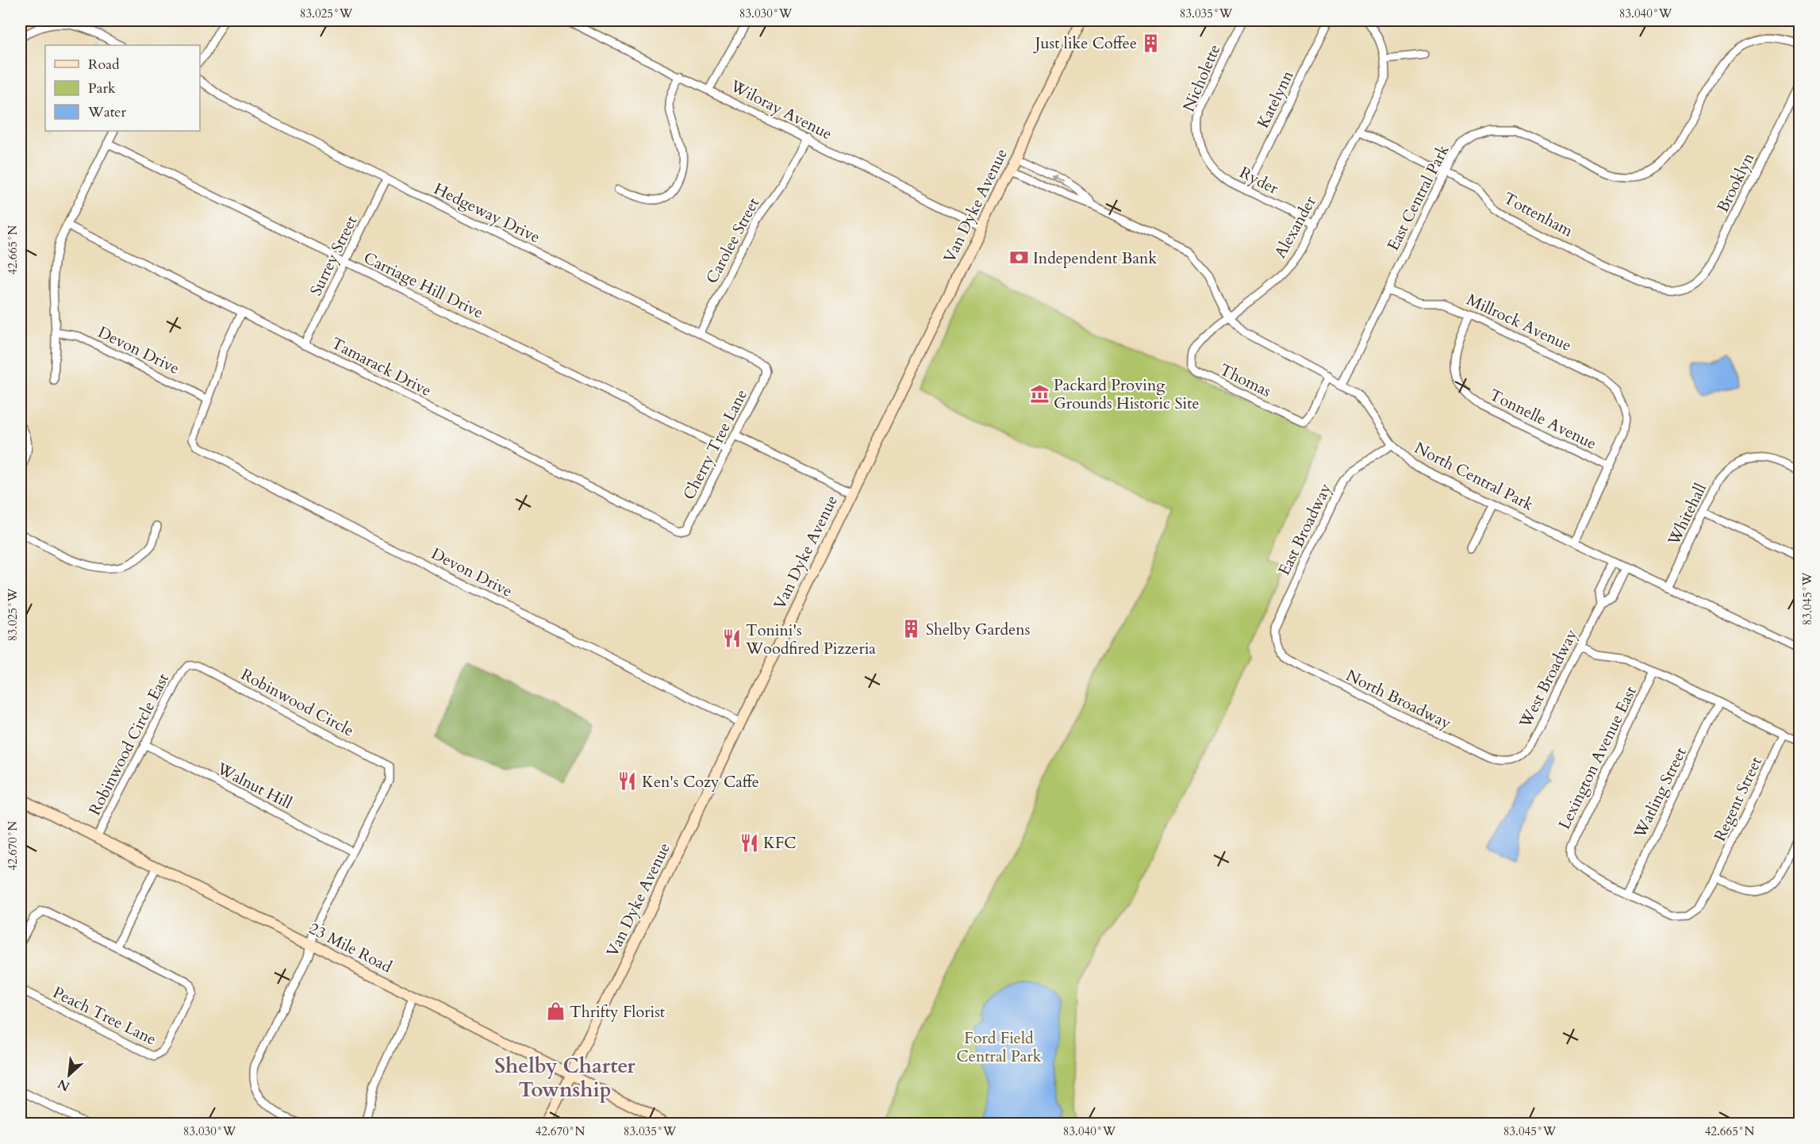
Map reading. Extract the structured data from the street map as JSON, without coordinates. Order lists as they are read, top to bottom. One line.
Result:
{"streets":{"main road":["Van Dyke Avenue","23 Mile Road"],"street":["Nicholette","Katelynn","Wiloray Avenue","Ryder","Brooklyn","East Central Park","Hedgeway Drive","Tottenham","Alexander","Carolee Street","Surrey Street","Carriage Hill Drive","Millrock Avenue","Devon Drive","Tamarack Drive","Thomas","Tonnelle Avenue","Cherry Tree Lane","North Central Park","Whitehall","East Broadway","West Broadway","North Broadway","Robinwood Circle","Robinwood Circle East","Lexington Avenue East","Walnut Hill","Watling Street","Regent Street","Peach Tree Lane"]},"crossings":[["Nicholette","Ryder"],["Katelynn","Ryder"],["Wiloray Avenue","Van Dyke Avenue"],["Wiloray Avenue","Carolee Street"],["Ryder","Alexander"],["Brooklyn","Tottenham"],["East Central Park","Tottenham"],["East Central Park","Millrock Avenue"],["East Central Park","North Central Park"],["Van Dyke Avenue","Devon Drive"],["Van Dyke Avenue","North Central Park"],["Van Dyke Avenue","23 Mile Road"],["Hedgeway Drive","Carolee Street"],["Hedgeway Drive","Surrey Street"],["Hedgeway Drive","Cherry Tree Lane"],["Tottenham","Alexander"],["Alexander","Thomas"],["Alexander","North Central Park"],["Surrey Street","Carriage Hill Drive"],["Surrey Street","Tamarack Drive"],["Carriage Hill Drive","Cherry Tree Lane"],["Millrock Avenue","Tonnelle Avenue"],["Tamarack Drive","Cherry Tree Lane"],["Thomas","North Central Park"],["North Central Park","Whitehall"],["North Central Park","East Broadway"],["North Central Park","West Broadway"],["East Broadway","North Broadway"],["West Broadway","North Broadway"],["Robinwood Circle","Robinwood Circle East"],["Robinwood Circle","Walnut Hill"],["Robinwood Circle East","Walnut Hill"],["Robinwood Circle East","23 Mile Road"],["Lexington Avenue East","Regent Street"],["Watling Street","Regent Street"]],"districts":["Shelby Charter Township"],"parks":["Ford Field Central Park"],"places":{"building":["Just like Coffee","Shelby Gardens"],"bank":["Independent Bank"],"museum":["Packard Proving Grounds Historic Site"],"restaurant":["Tonini's Woodfired Pizzeria","Ken's Cozy Caffe","KFC"],"shop":["Thrifty Florist"]},"legend":["Road","Park","Water"],"north":"bottom left","coordinates":["83.025°W","83.030°W","83.035°W","83.040°W","42.665°N","83.045°W","42.670°N"]}
